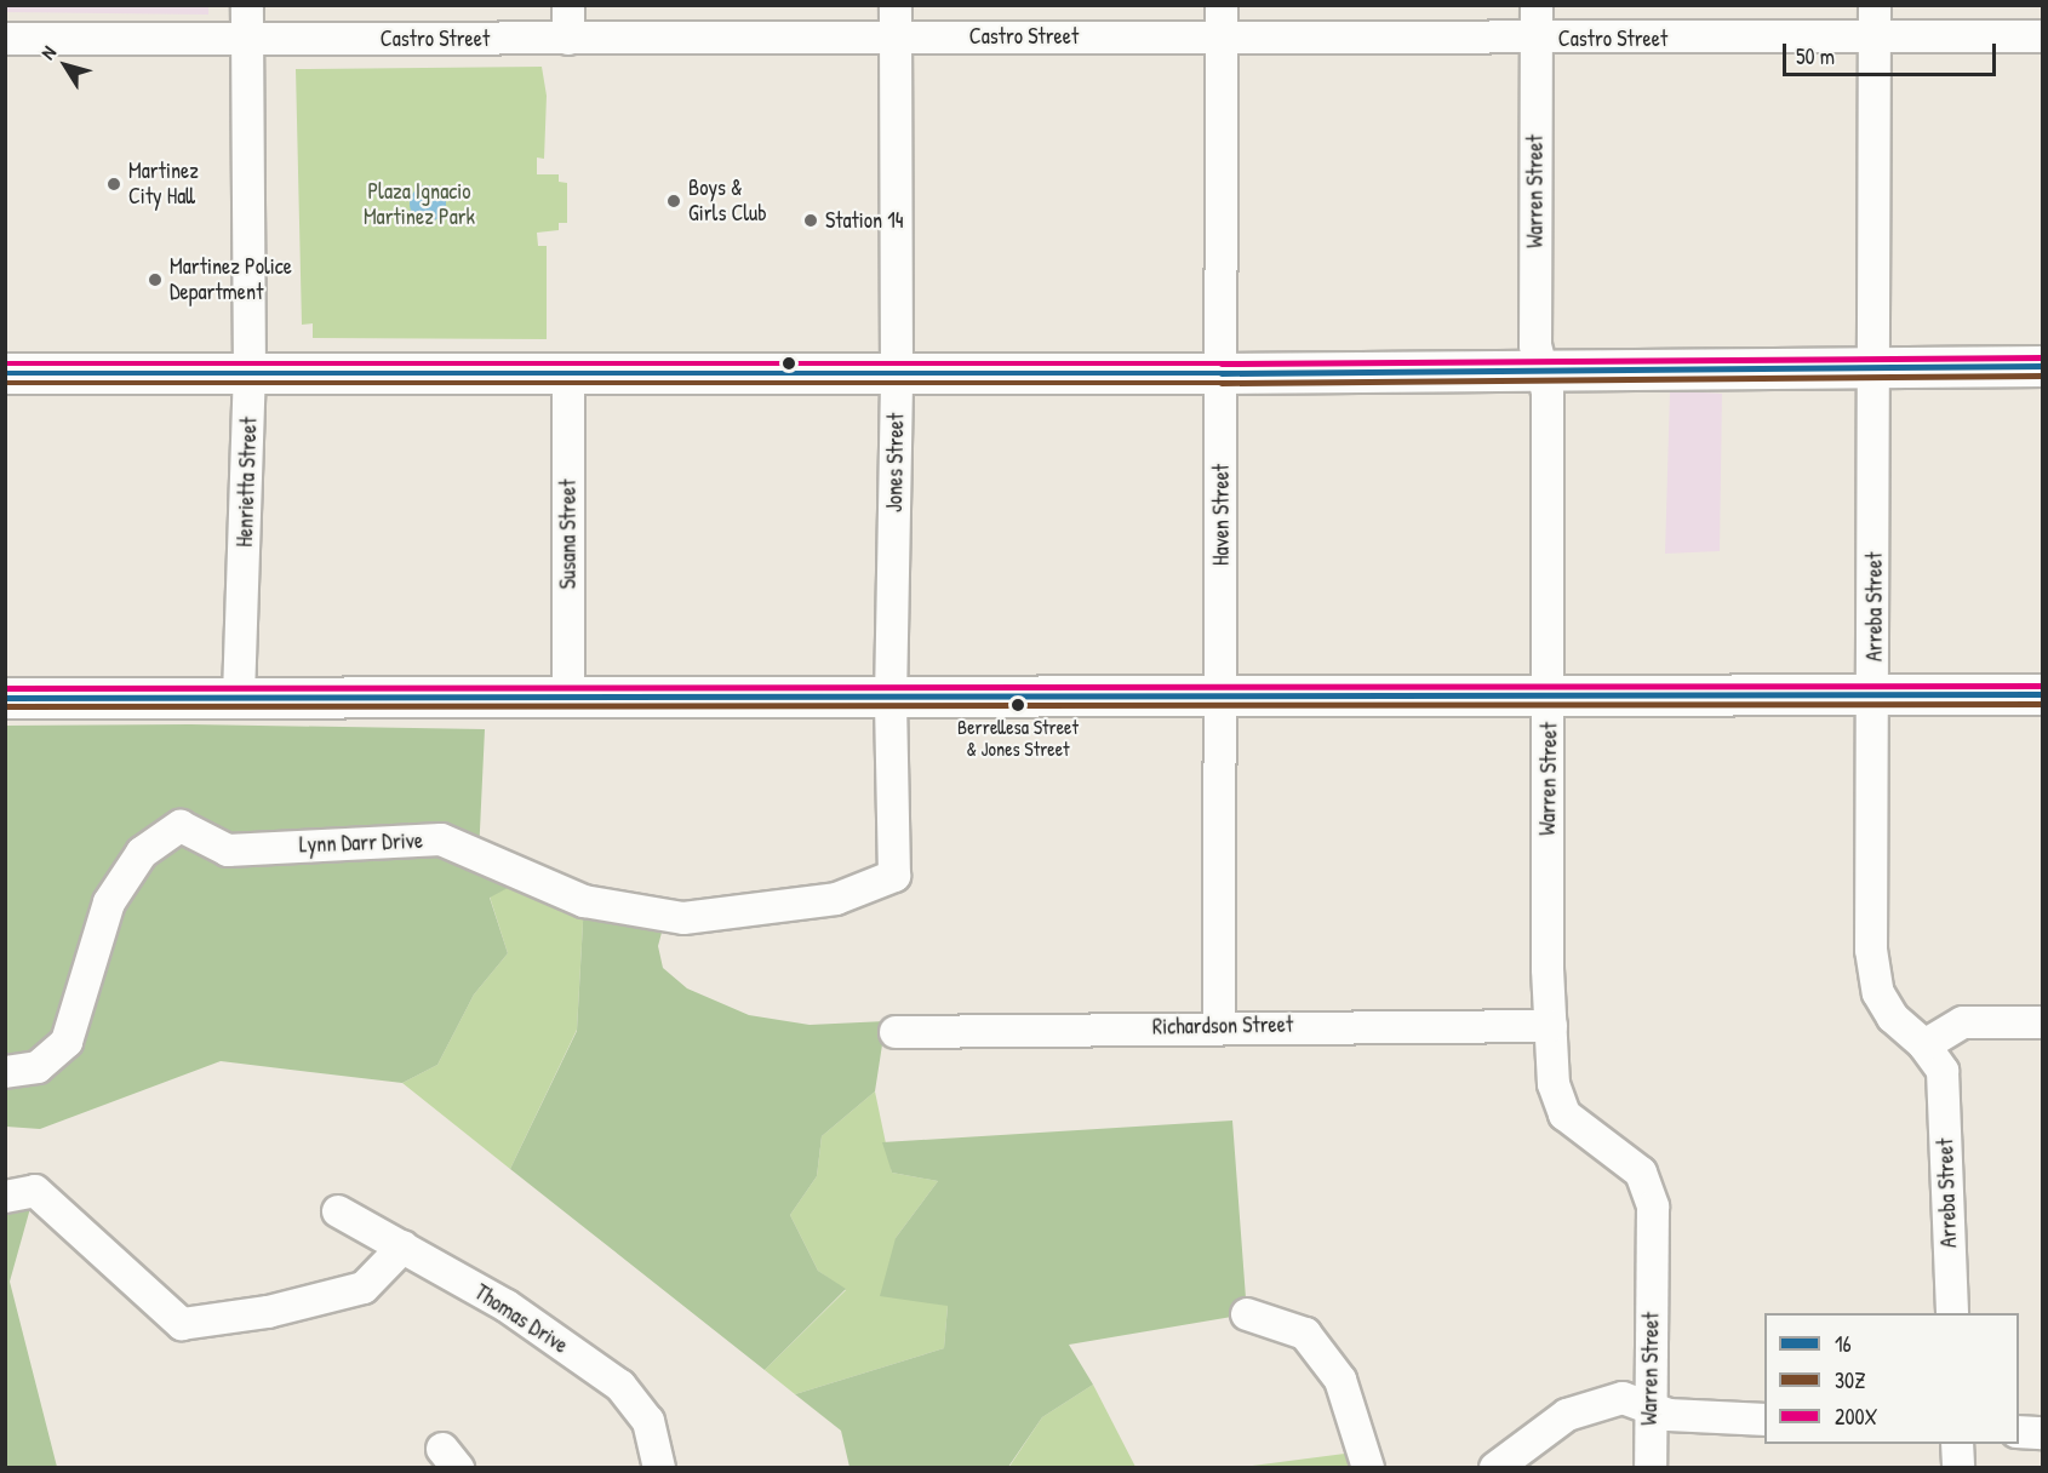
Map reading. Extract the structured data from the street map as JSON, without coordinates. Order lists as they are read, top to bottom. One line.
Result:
{"streets":{"street":["Castro Street","Warren Street","Jones Street","Henrietta Street","Haven Street","Susana Street","Arreba Street","Lynn Darr Drive","Richardson Street","Thomas Drive"]},"crossings":[["Castro Street","Warren Street"],["Castro Street","Jones Street"],["Castro Street","Henrietta Street"],["Castro Street","Haven Street"],["Castro Street","Arreba Street"],["Warren Street","Richardson Street"],["Jones Street","Lynn Darr Drive"],["Haven Street","Richardson Street"]],"parks":["Plaza Ignacio Martinez Park"],"places":["Martinez City Hall","Boys & Girls Club","Station 14","Martinez Police Department","Berrellesa Street & Jones Street"],"lines":["transit line 200X","transit line 16","transit line 30Z"],"legend":["16","30Z","200X"],"scale_bar":"50 m","north":"top left"}
